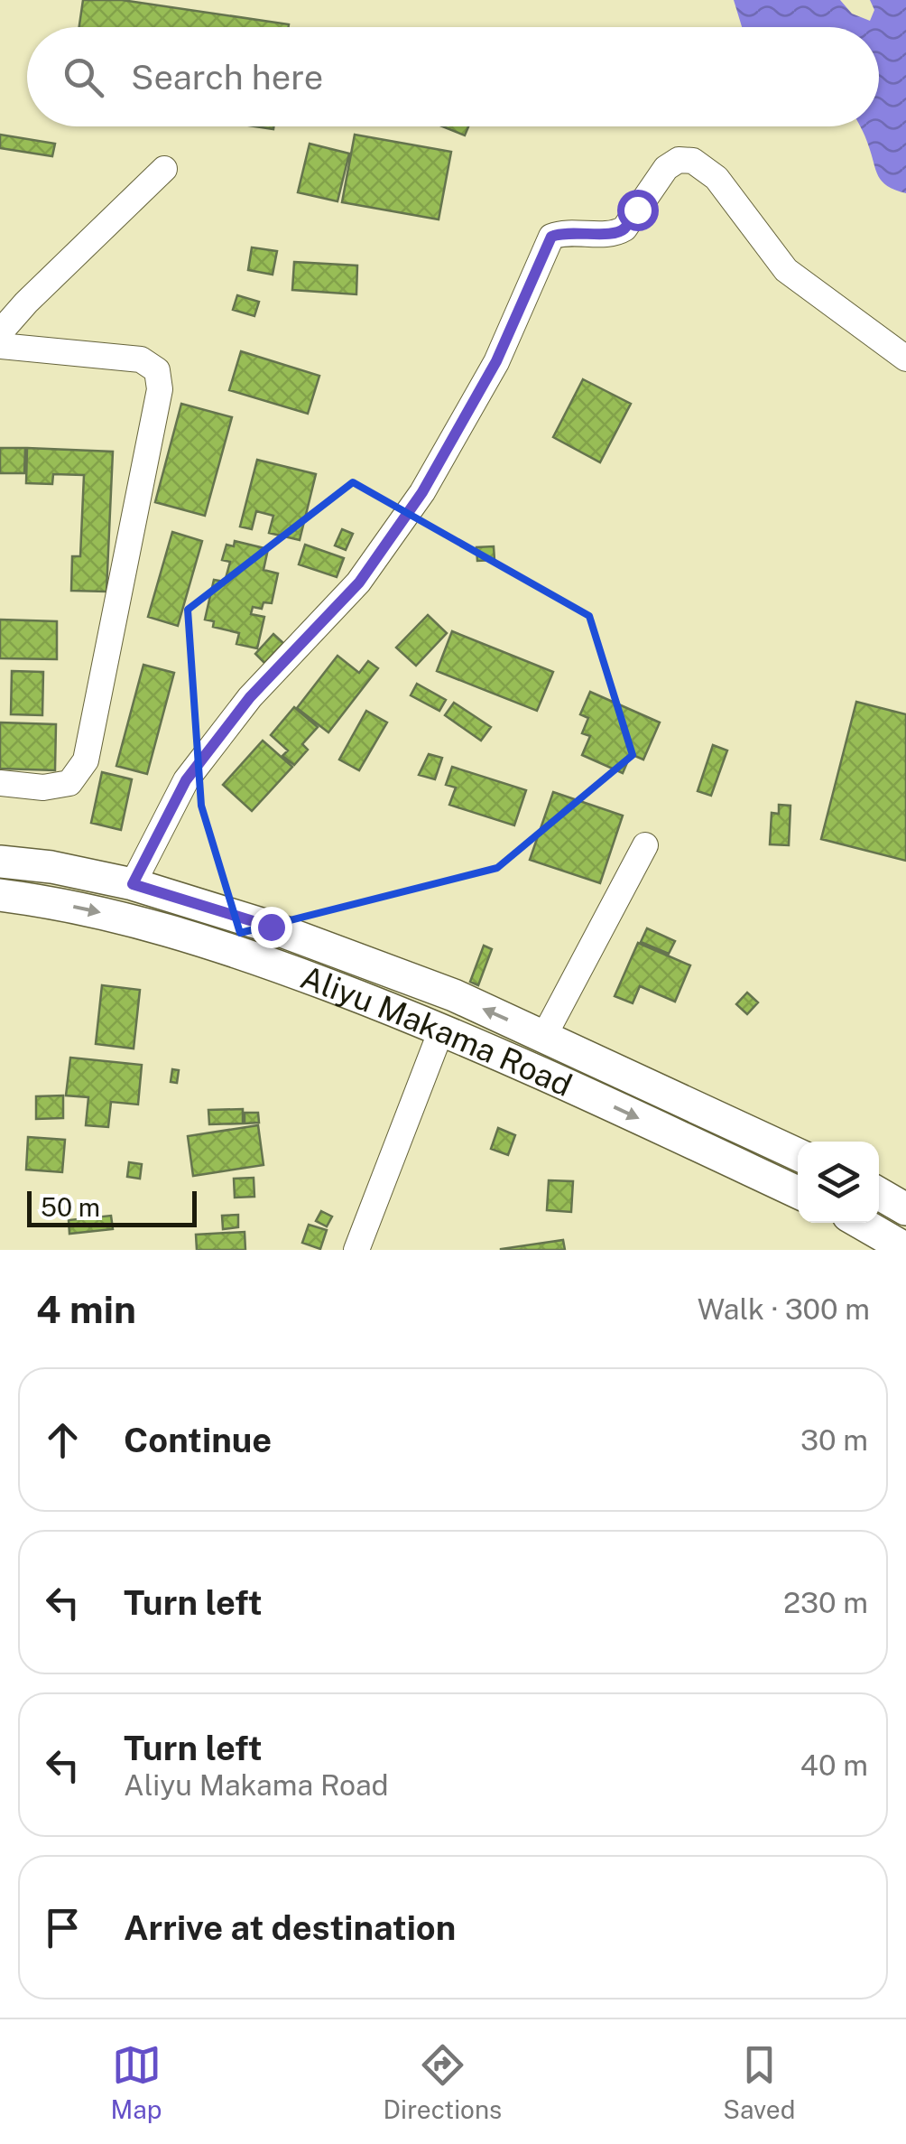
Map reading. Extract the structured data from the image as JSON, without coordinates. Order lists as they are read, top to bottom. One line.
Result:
{"streets":{"street":["Aliyu Makama Road"]},"scale_bar":"50 m","page":{"search":"Search here","scale":"50 m","heading":["4 min","Walk · 300 m"],"list":[["Continue","30 m"],["Turn left","230 m"],["Turn left","Aliyu Makama Road","40 m"],"Arrive at destination"],"nav":["Map","Directions","Saved"]}}
